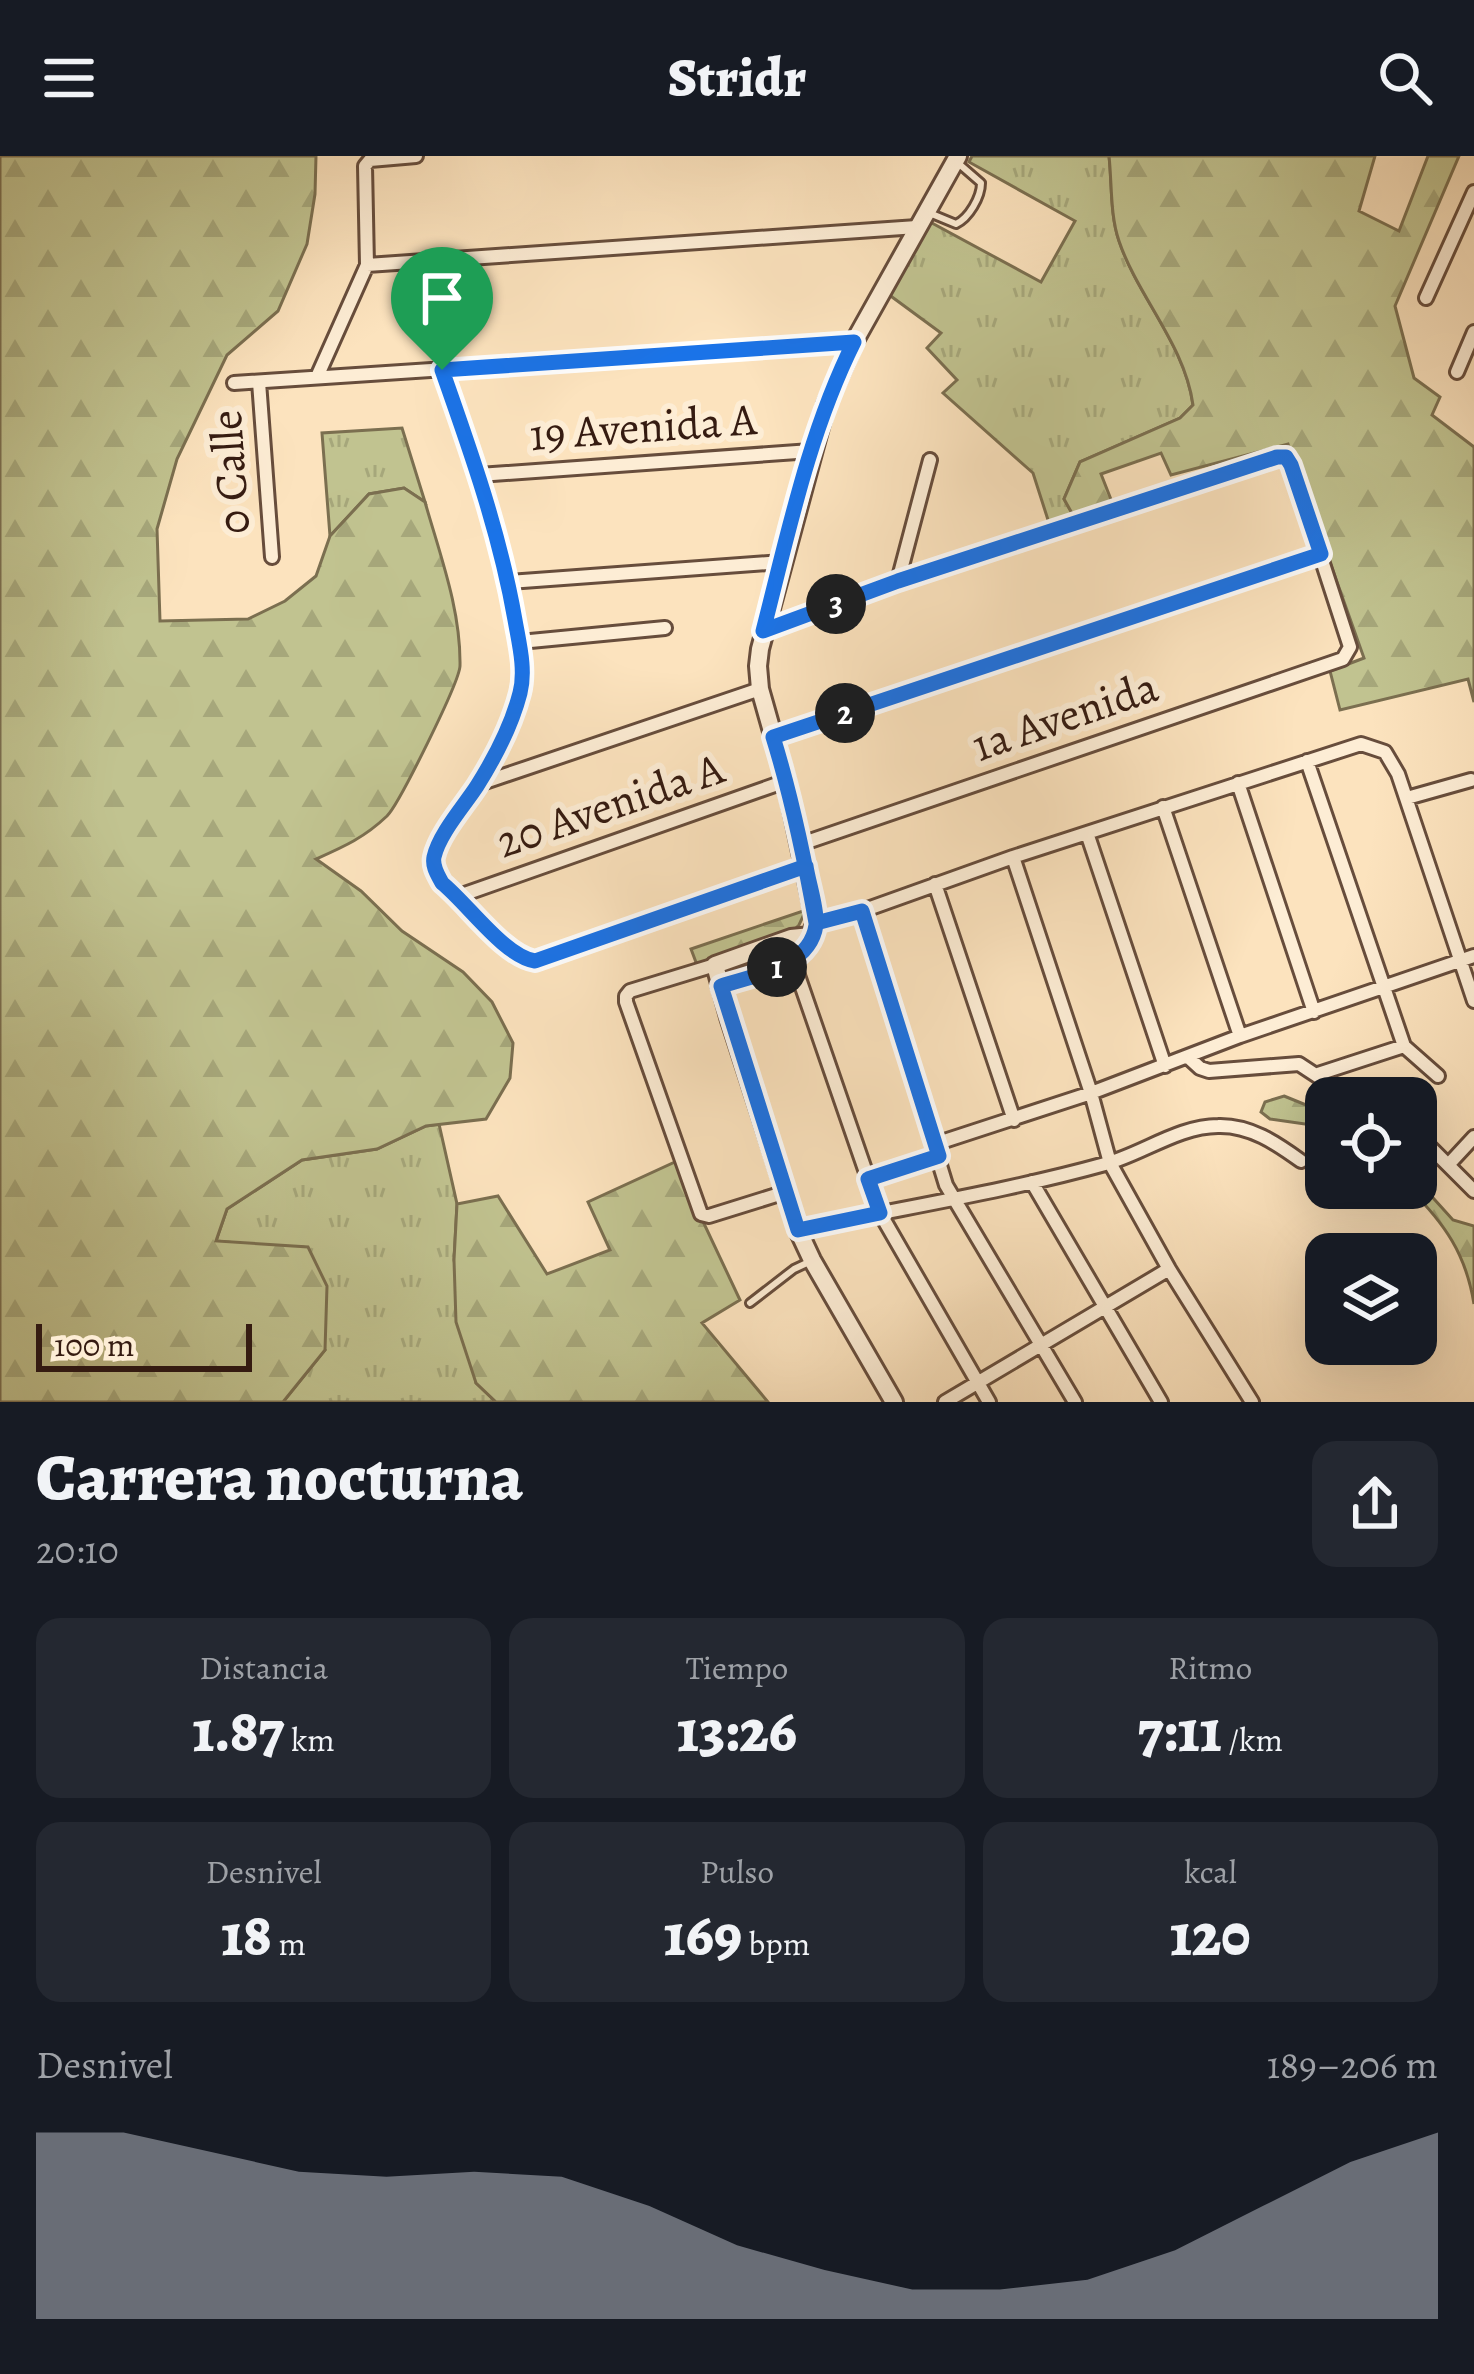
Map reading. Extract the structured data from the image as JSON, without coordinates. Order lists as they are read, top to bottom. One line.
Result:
{"streets":{"street":["19 Avenida A","0 Calle","1a Avenida","20 Avenida A"]},"scale_bar":"100 m","page":{"header":"Stridr","pins":["3","2","1"],"scale":"100 m","heading":["Carrera nocturna","20:10"],"stats":[["Distancia","1.87 km"],["Tiempo","13:26"],["Ritmo","7:11 /km"],["Desnivel","18 m"],["Pulso","169 bpm"],["kcal","120"]],"chart":["Desnivel","189–206 m"]}}
